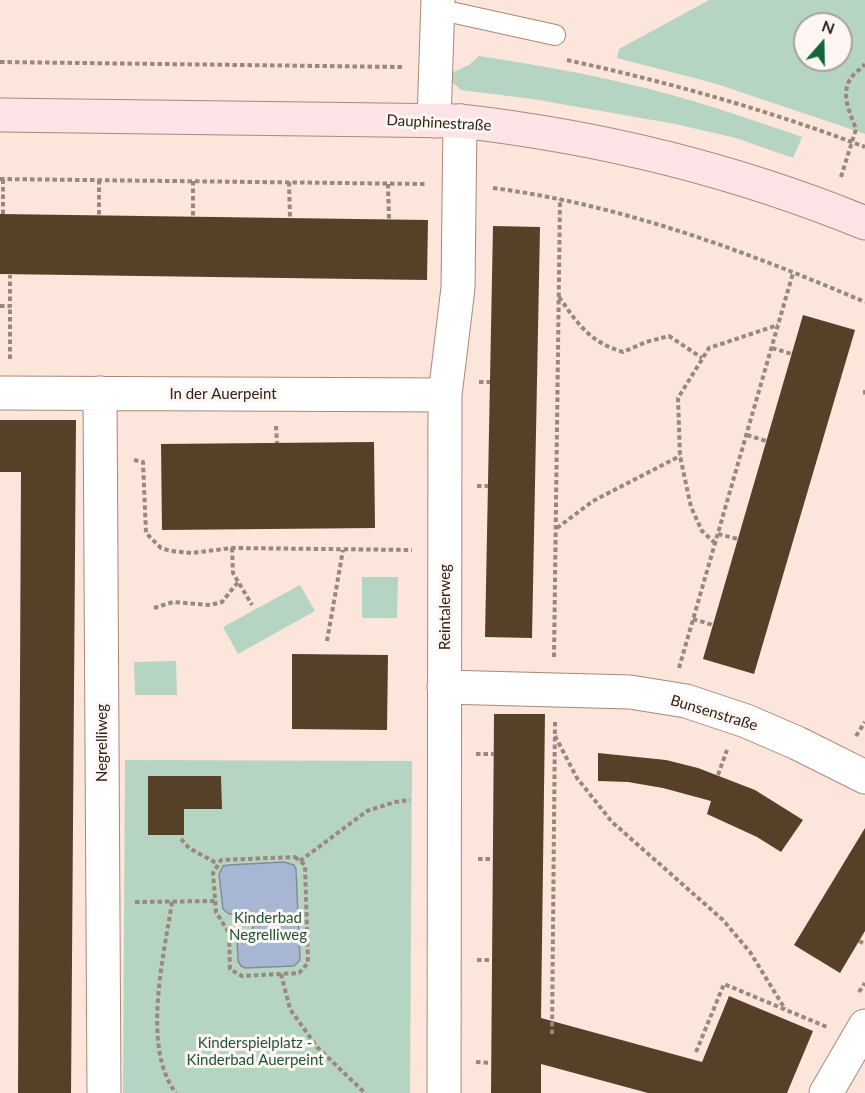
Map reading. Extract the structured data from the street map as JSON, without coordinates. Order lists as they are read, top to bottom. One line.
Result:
{"streets":{"main road":["Dauphinestraße"],"street":["In der Auerpeint","Reintalerweg","Bunsenstraße","Negrelliweg"]},"crossings":[["Dauphinestraße","Reintalerweg"],["In der Auerpeint","Reintalerweg"],["In der Auerpeint","Negrelliweg"],["Reintalerweg","Bunsenstraße"]],"parks":["Kinderbad Negrelliweg","Kinderspielplatz - Kinderbad Auerpeint"],"north":"top"}
